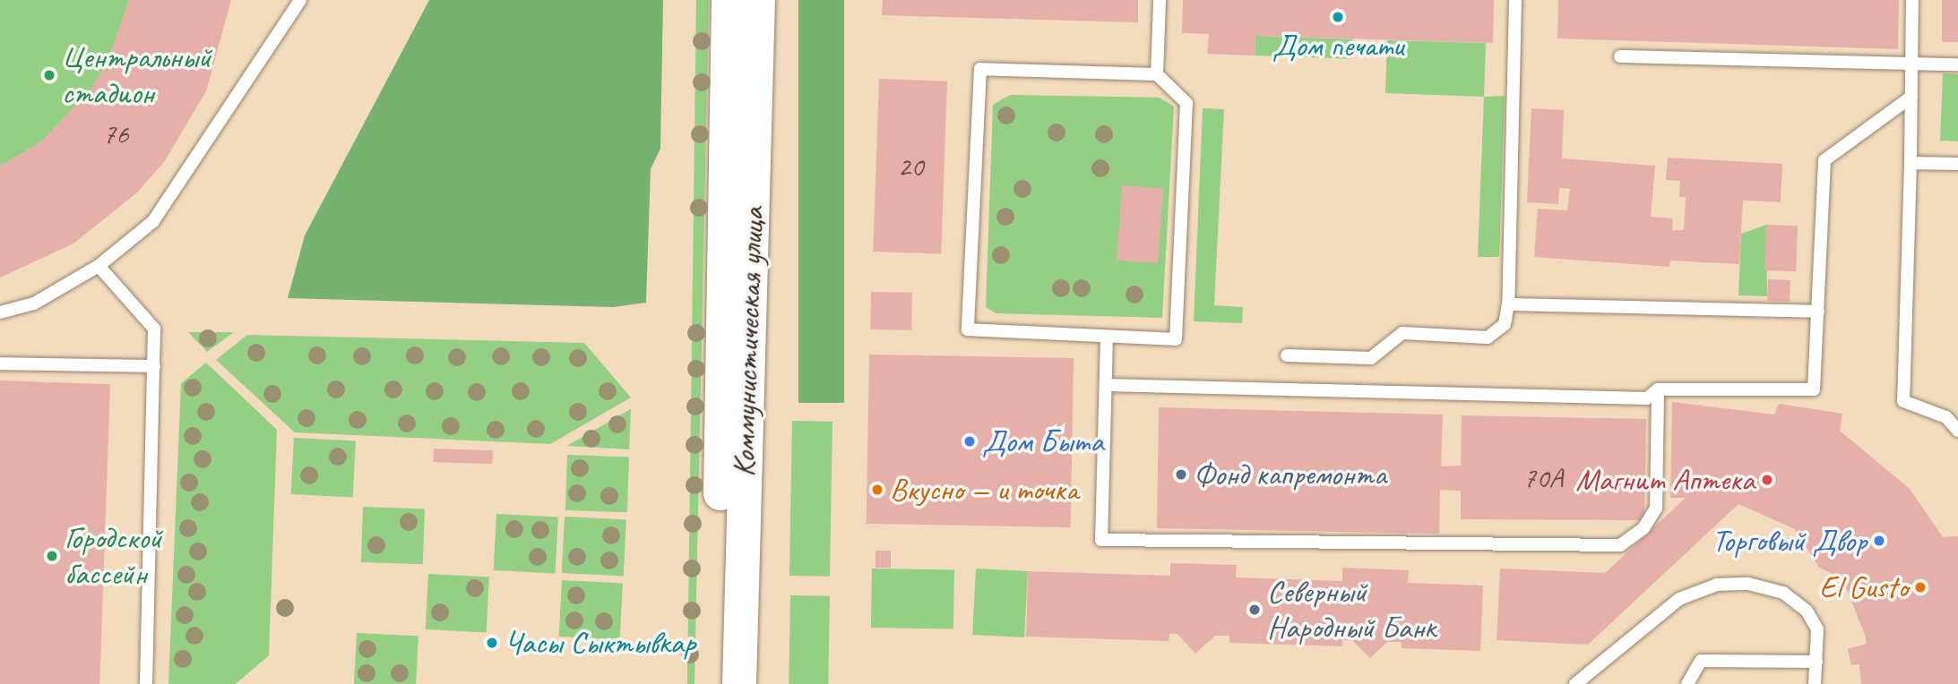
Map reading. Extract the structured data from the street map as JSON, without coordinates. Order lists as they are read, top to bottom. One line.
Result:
{"streets":{"main road":["Коммунистическая улица"]},"places":["Дом печати","Центральный стадион","Дом Быта","Фонд капремонта","Магнит Аптека","Вкусно — и точка","Торговый Двор","Городской бассейн","El Gusto","Северный Народный Банк","Часы Сыктывкар"],"house_numbers":["76","20","70А"]}
